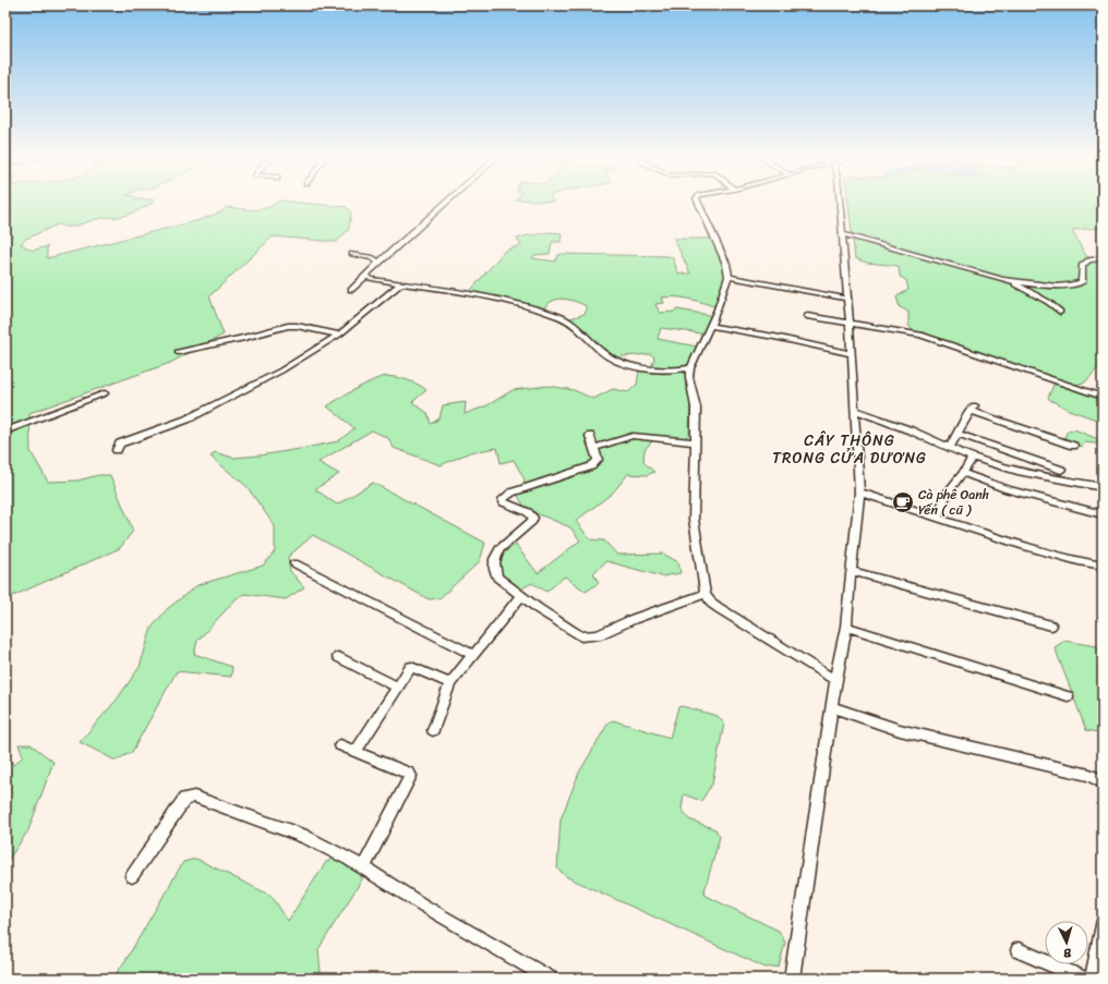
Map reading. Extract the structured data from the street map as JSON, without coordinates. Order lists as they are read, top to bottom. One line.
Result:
{"districts":["CÂY THÔNG TRONG CỬA DƯƠNG"],"places":{"cafe":["Cà phê Oanh Yến ( cũ )"]},"north":"bottom"}
